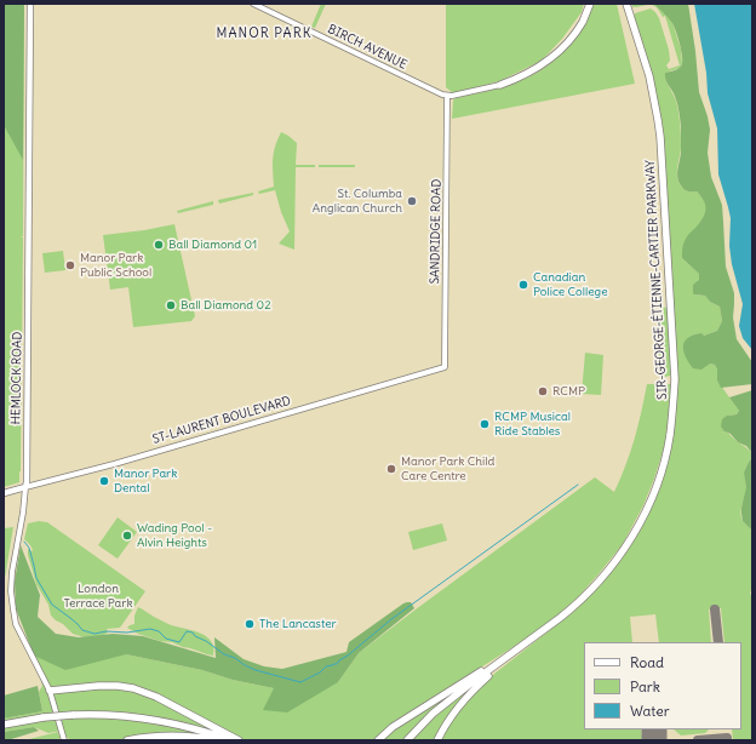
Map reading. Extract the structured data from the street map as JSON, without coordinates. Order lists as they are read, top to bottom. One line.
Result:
{"streets":{"main road":["SIR-GEORGE-ÉTIENNE-CARTIER PARKWAY","HEMLOCK ROAD","ST-LAURENT BOULEVARD"],"street":["BIRCH AVENUE","SANDRIDGE ROAD"]},"crossings":[["BIRCH AVENUE","SANDRIDGE ROAD"],["SANDRIDGE ROAD","ST-LAURENT BOULEVARD"],["HEMLOCK ROAD","ST-LAURENT BOULEVARD"]],"districts":["MANOR PARK"],"parks":["London Terrace Park"],"places":["St. Columba Anglican Church","Ball Diamond 01","Manor Park Public School","Canadian Police College","Ball Diamond 02","RCMP","RCMP Musical Ride Stables","Manor Park Child Care Centre","Manor Park Dental","Wading Pool - Alvin Heights","The Lancaster"],"legend":["Road","Park","Water"]}
